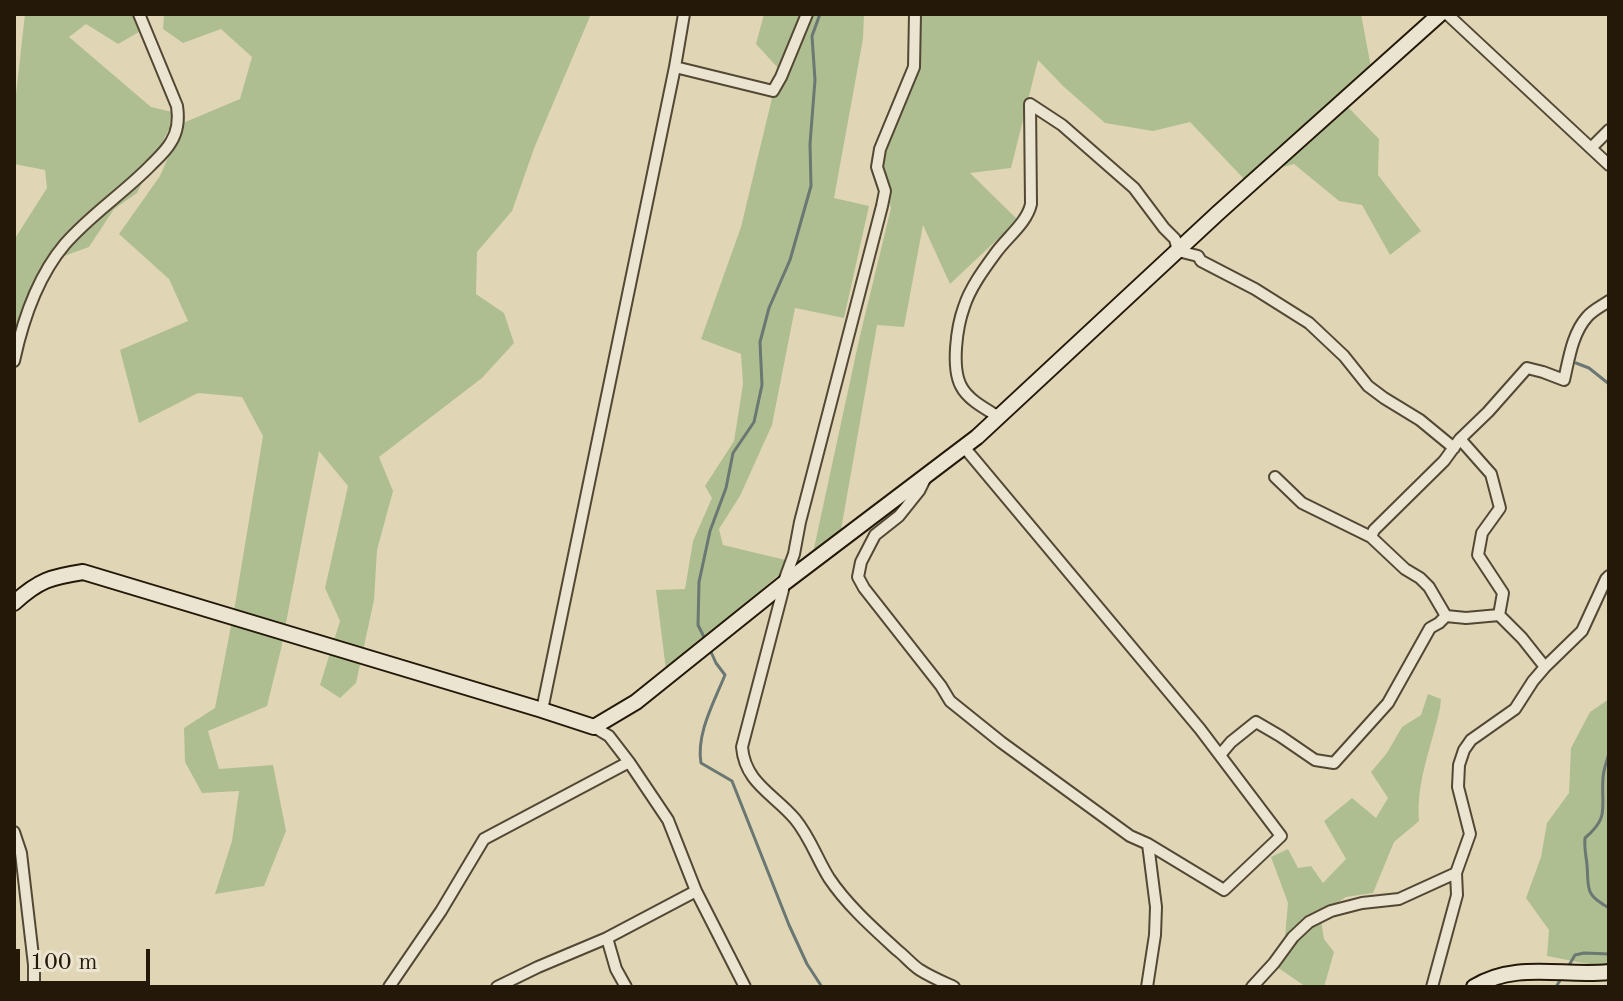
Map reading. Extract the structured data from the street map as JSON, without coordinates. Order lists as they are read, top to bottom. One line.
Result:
{"scale_bar":"100 m"}
